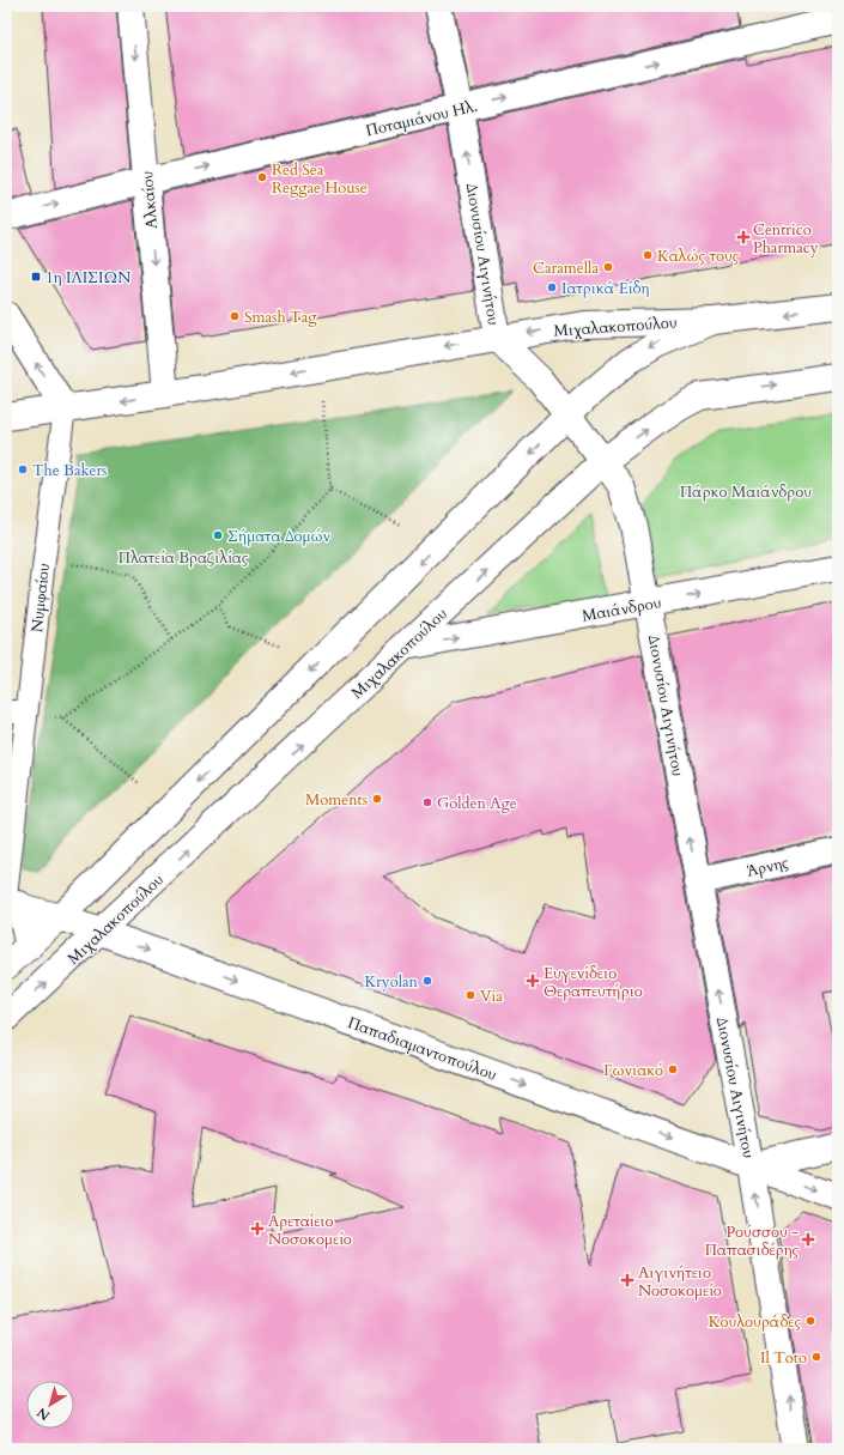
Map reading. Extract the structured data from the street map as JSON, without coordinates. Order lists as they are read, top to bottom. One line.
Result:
{"streets":{"street":["Ποταμιάνου Ηλ.","Αλκαίου","Διονυσίου Αιγινήτου","Μιχαλακοπούλου","Νυμφαίου","Μαιάνδρου","Άρνης","Παπαδιαμαντοπούλου"]},"crossings":[["Ποταμιάνου Ηλ.","Αλκαίου"],["Ποταμιάνου Ηλ.","Διονυσίου Αιγινήτου"],["Αλκαίου","Μιχαλακοπούλου"],["Διονυσίου Αιγινήτου","Μιχαλακοπούλου"],["Διονυσίου Αιγινήτου","Μαιάνδρου"],["Διονυσίου Αιγινήτου","Άρνης"],["Διονυσίου Αιγινήτου","Παπαδιαμαντοπούλου"],["Μιχαλακοπούλου","Νυμφαίου"],["Μιχαλακοπούλου","Μαιάνδρου"],["Μιχαλακοπούλου","Παπαδιαμαντοπούλου"],["Νυμφαίου","Παπαδιαμαντοπούλου"]],"one_way":["Ποταμιάνου Ηλ.","Αλκαίου","Διονυσίου Αιγινήτου","Μαιάνδρου","Παπαδιαμαντοπούλου"],"parks":["Πάρκο Μαιάνδρου","Πλατεία Βραζιλίας"],"places":{"other":["Red Sea Reggae House","Καλώς τους","Caramella","Ιατρικά Είδη","Smash Tag","The Bakers","Σήματα Δομών","Moments","Golden Age","Kryolan","Via","Γωνιακό","Κουλουράδες","Il Toto"],"health":["Centrico Pharmacy","Ευγενίδειο Θεραπευτήριο","Αρεταίειο Νοσοκομείο","Ρούσσου - Παπασιδέρης","Αιγινήτειο Νοσοκομείο"],"transit":["1η ΙΛΙΣΙΩΝ"]},"north":"bottom left"}
